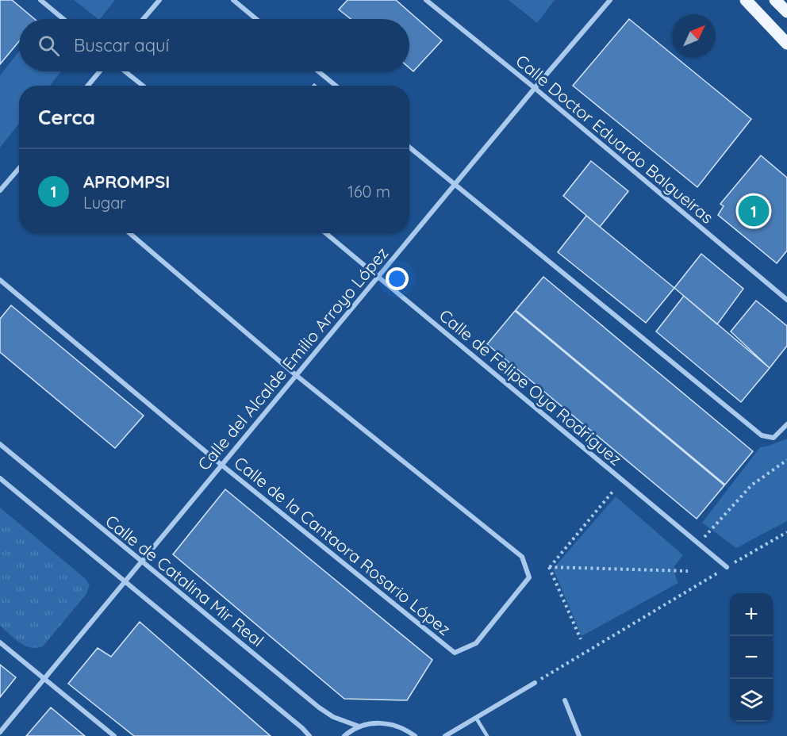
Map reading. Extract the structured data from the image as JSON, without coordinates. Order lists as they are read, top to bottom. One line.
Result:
{"streets":{"street":["Calle Doctor Eduardo Balgueiras","Calle del Alcalde Emilio Arroyo López","Calle de Felipe Oya Rodríguez","Calle de la Cantaora Rosario López","Calle de Catalina Mir Real"]},"crossings":[["Calle Doctor Eduardo Balgueiras","Calle del Alcalde Emilio Arroyo López"],["Calle del Alcalde Emilio Arroyo López","Calle de Felipe Oya Rodríguez"],["Calle del Alcalde Emilio Arroyo López","Calle de la Cantaora Rosario López"],["Calle del Alcalde Emilio Arroyo López","Calle de Catalina Mir Real"]],"north":"top right","page":{"search":"Buscar aquí","heading":"Cerca","list":[{"mark":"1","name":"APROMPSI","note":"Lugar","value":"160 m"}],"pins":"1","map_buttons":["+","−"]}}
